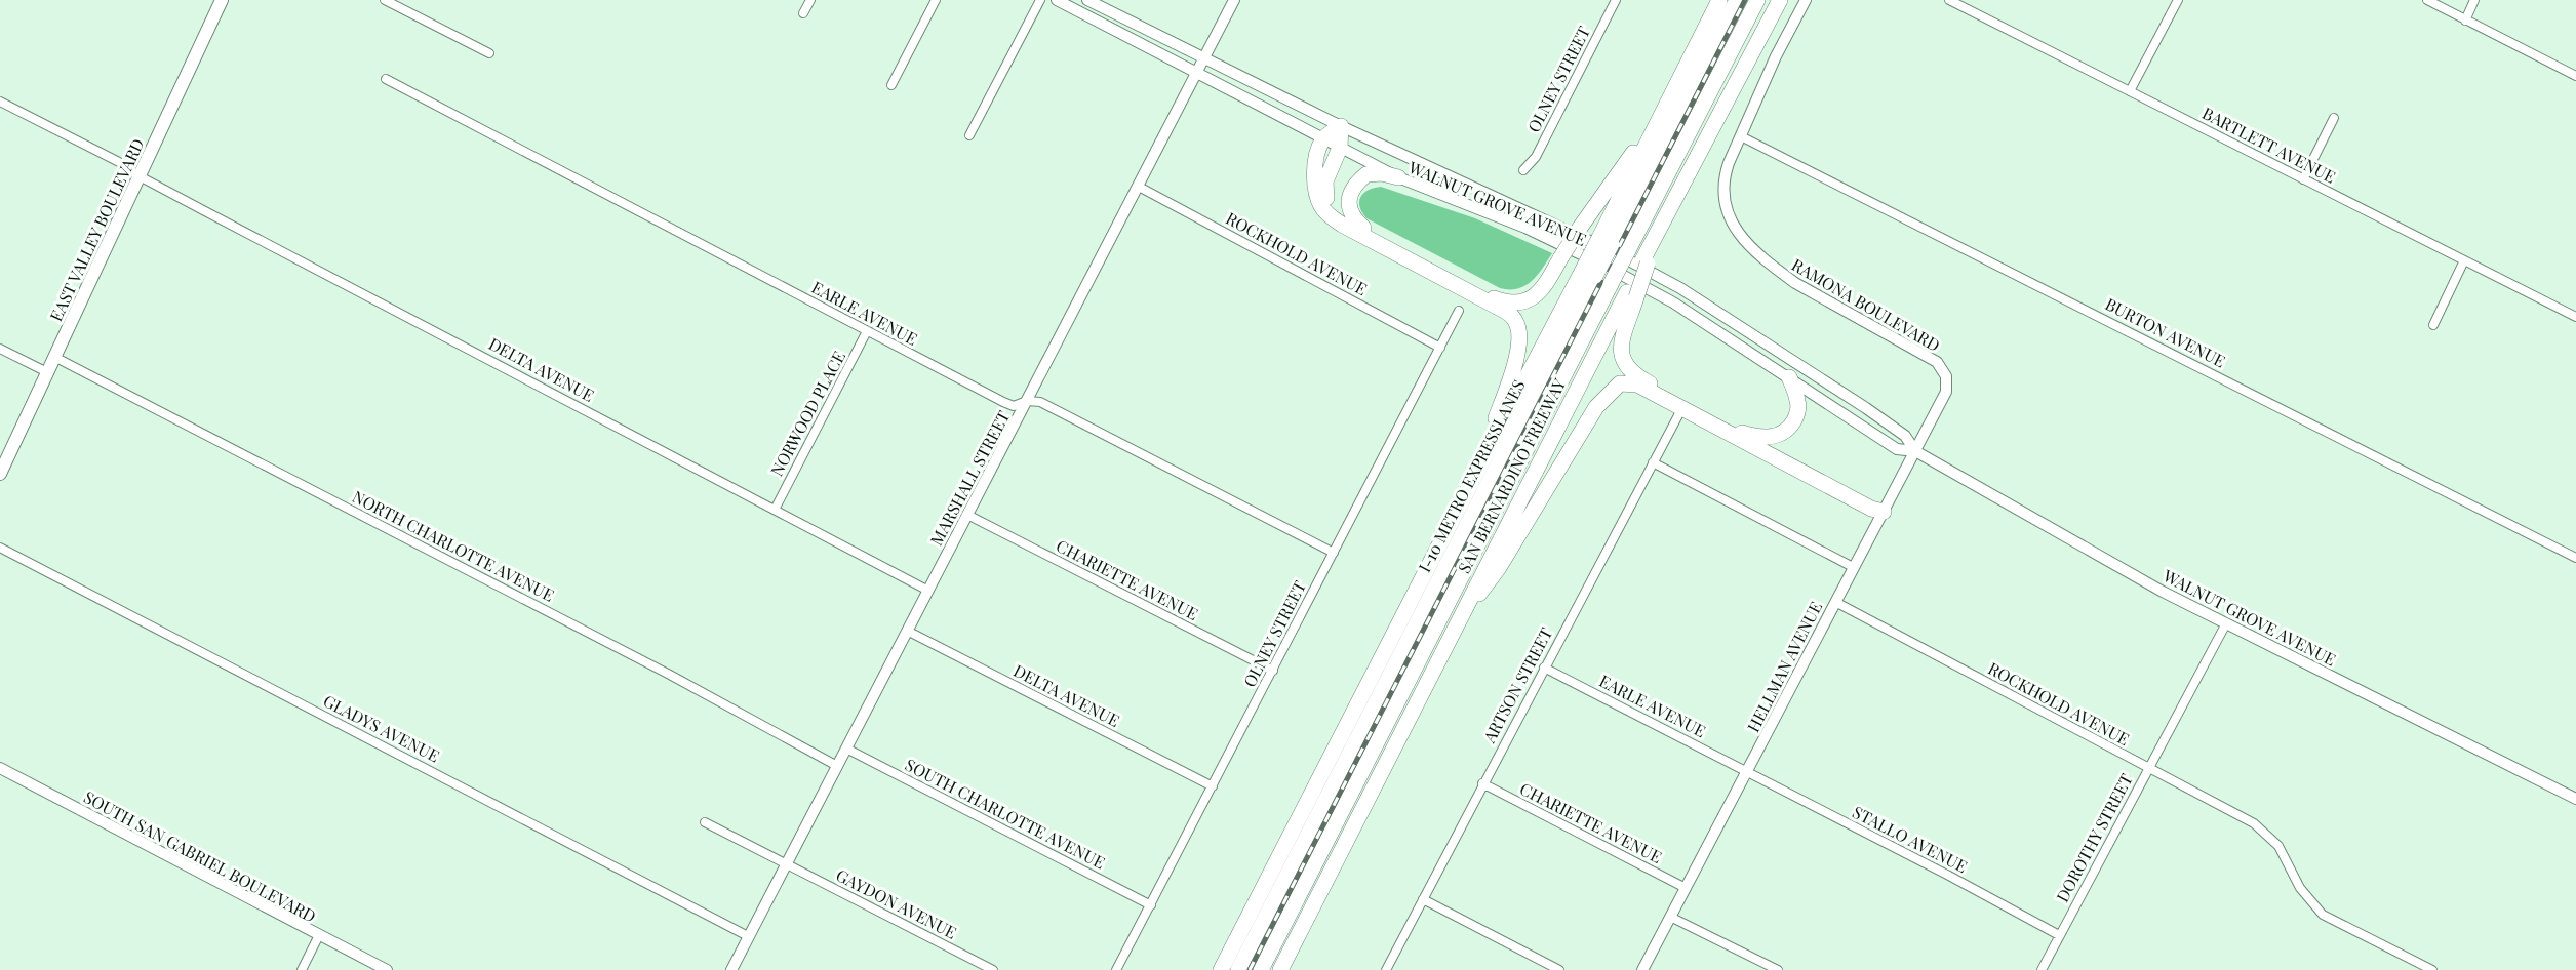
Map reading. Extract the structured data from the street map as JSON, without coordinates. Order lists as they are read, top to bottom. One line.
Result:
{"streets":{"highway":["I-10 METRO EXPRESSLANES","SAN BERNARDINO FREEWAY"],"main road":["WALNUT GROVE AVENUE","EAST VALLEY BOULEVARD","RAMONA BOULEVARD","MARSHALL STREET","HELLMAN AVENUE","SOUTH SAN GABRIEL BOULEVARD"],"street":["OLNEY STREET","BARTLETT AVENUE","ROCKHOLD AVENUE","EARLE AVENUE","BURTON AVENUE","DELTA AVENUE","NORWOOD PLACE","NORTH CHARLOTTE AVENUE","CHARIETTE AVENUE","ARTSON STREET","GLADYS AVENUE","SOUTH CHARLOTTE AVENUE","DOROTHY STREET","STALLO AVENUE","GAYDON AVENUE"]},"crossings":[["OLNEY STREET","ROCKHOLD AVENUE"],["OLNEY STREET","EARLE AVENUE"],["OLNEY STREET","DELTA AVENUE"],["OLNEY STREET","CHARIETTE AVENUE"],["OLNEY STREET","SOUTH CHARLOTTE AVENUE"],["WALNUT GROVE AVENUE","MARSHALL STREET"],["WALNUT GROVE AVENUE","HELLMAN AVENUE"],["WALNUT GROVE AVENUE","DOROTHY STREET"],["EAST VALLEY BOULEVARD","DELTA AVENUE"],["EAST VALLEY BOULEVARD","NORTH CHARLOTTE AVENUE"],["ROCKHOLD AVENUE","MARSHALL STREET"],["ROCKHOLD AVENUE","HELLMAN AVENUE"],["ROCKHOLD AVENUE","DOROTHY STREET"],["RAMONA BOULEVARD","BURTON AVENUE"],["RAMONA BOULEVARD","HELLMAN AVENUE"],["EARLE AVENUE","NORWOOD PLACE"],["EARLE AVENUE","MARSHALL STREET"],["EARLE AVENUE","HELLMAN AVENUE"],["EARLE AVENUE","ARTSON STREET"],["EARLE AVENUE","STALLO AVENUE"],["DELTA AVENUE","NORWOOD PLACE"],["DELTA AVENUE","MARSHALL STREET"],["I-10 METRO EXPRESSLANES","SAN BERNARDINO FREEWAY"],["MARSHALL STREET","NORTH CHARLOTTE AVENUE"],["MARSHALL STREET","CHARIETTE AVENUE"],["MARSHALL STREET","GLADYS AVENUE"],["MARSHALL STREET","SOUTH CHARLOTTE AVENUE"],["MARSHALL STREET","GAYDON AVENUE"],["CHARIETTE AVENUE","HELLMAN AVENUE"],["CHARIETTE AVENUE","ARTSON STREET"],["HELLMAN AVENUE","STALLO AVENUE"],["DOROTHY STREET","STALLO AVENUE"]]}
